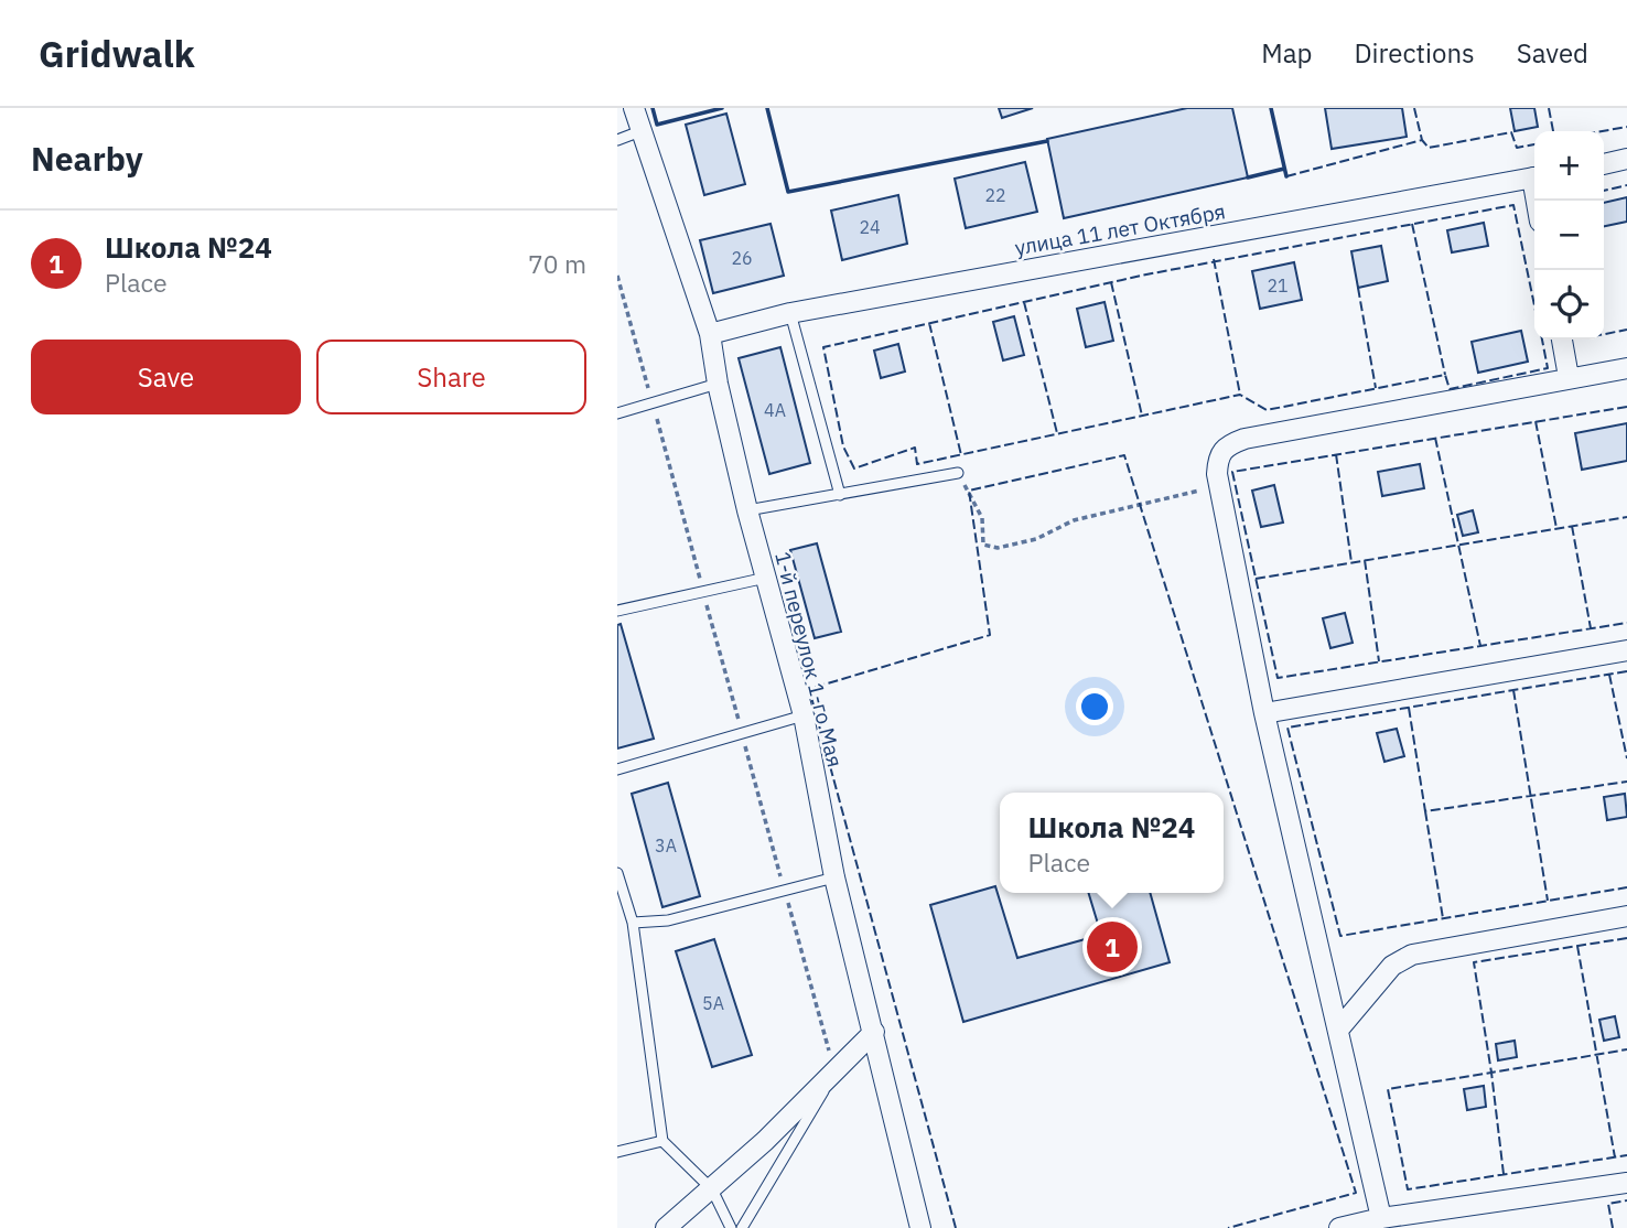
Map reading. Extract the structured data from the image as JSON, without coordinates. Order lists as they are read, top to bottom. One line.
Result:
{"streets":{"street":["улица 11 лет Октября","1-й переулок 1-го Мая"]},"crossings":[["улица 11 лет Октября","1-й переулок 1-го Мая"]],"house_numbers":["22","24","26","21","4А","3А","5А"],"page":{"header":"Gridwalk","nav":["Map","Directions","Saved"],"heading":"Nearby","map_buttons":["+","−"],"list":[{"mark":"1","name":"Школа №24","note":"Place","value":"70 m"}],"buttons":["Save","Share"],"popup":["Школа №24","Place"],"pins":"1"}}
